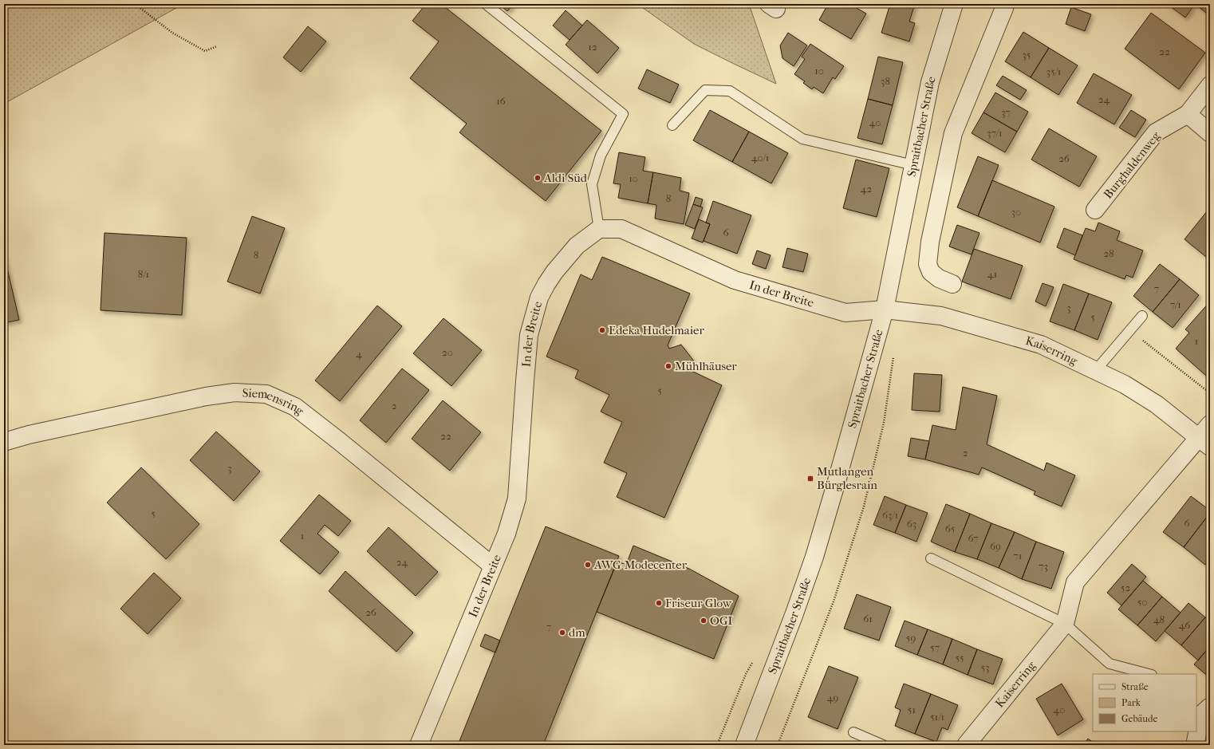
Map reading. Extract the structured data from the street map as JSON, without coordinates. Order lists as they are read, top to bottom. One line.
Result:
{"streets":{"street":["Spraitbacher Straße","Burghaldenweg","In der Breite","Kaiserring","Siemensring"]},"crossings":[["Spraitbacher Straße","In der Breite"],["Spraitbacher Straße","Kaiserring"],["In der Breite","Kaiserring"],["In der Breite","Siemensring"]],"places":{"other":["Aldi Süd","Edeka Hudelmaier","Mühlhäuser","AWG-Modecenter","Friseur Glow","OGI","dm"],"transit":["Mutlangen Bürglesrain"]},"house_numbers":["12","22","35","10","35/1","38","24","16","37","40","37/1","40/1","26","10","42","8","30","6","28","8","8/1","41","7","7/1","3","5","1","20","4","5","2","22","2","3","5","63/1","6","63","65","1","67","69","71","24","73","52","50","26","61","48","46","7","59","57","55","53","49","51","40","51/1"],"legend":["Straße","Park","Gebäude"]}
